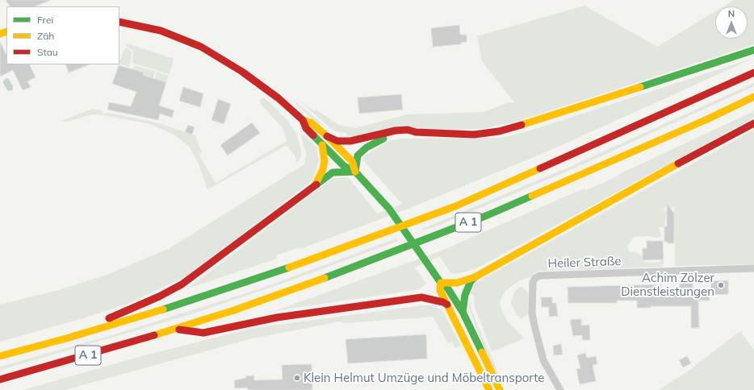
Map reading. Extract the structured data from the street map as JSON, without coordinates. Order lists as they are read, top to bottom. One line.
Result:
{"streets":{"main road":["A 1"],"street":["Heiler Straße"]},"places":["Achim Zölzer Dienstleistungen","Klein Helmut Umzüge und Möbeltransporte"],"legend":["Frei","Zäh","Stau"],"north":"top"}
